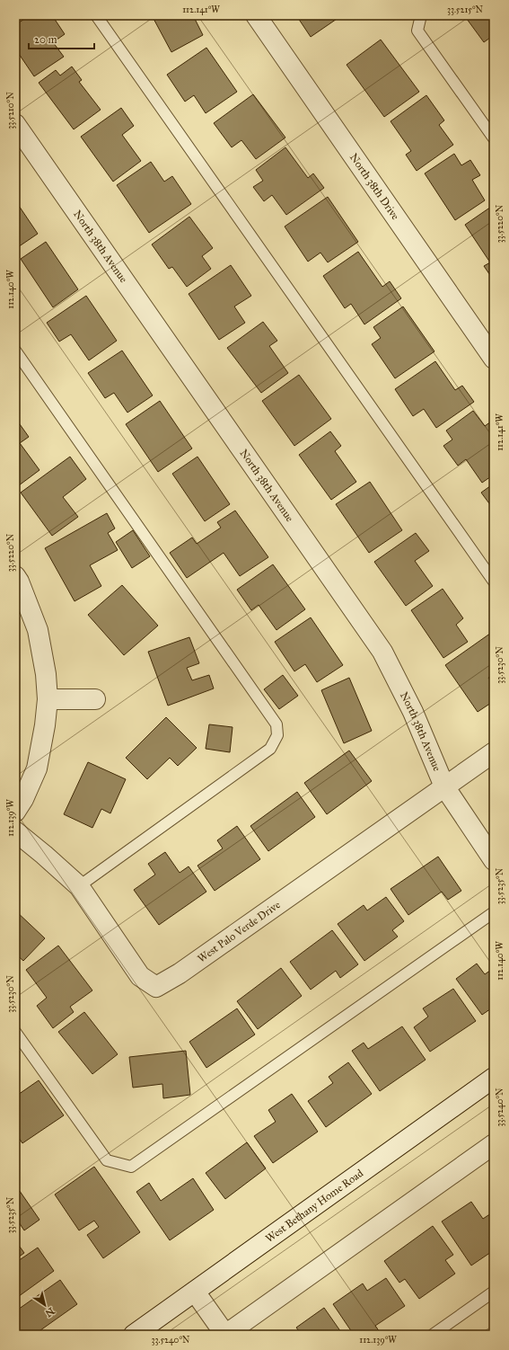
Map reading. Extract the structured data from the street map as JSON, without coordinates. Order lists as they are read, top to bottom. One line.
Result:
{"streets":{"street":["North 38th Drive","North 38th Avenue","West Palo Verde Drive","West Bethany Home Road"]},"crossings":[["North 38th Avenue","West Palo Verde Drive"]],"scale_bar":"20 m","north":"bottom right","coordinates":["112.141°W","33.5215°N","33.5210°N","33.5220°N","112.140°W","33.5230°N","112.139°W","33.5235°N","33.5240°N"]}
